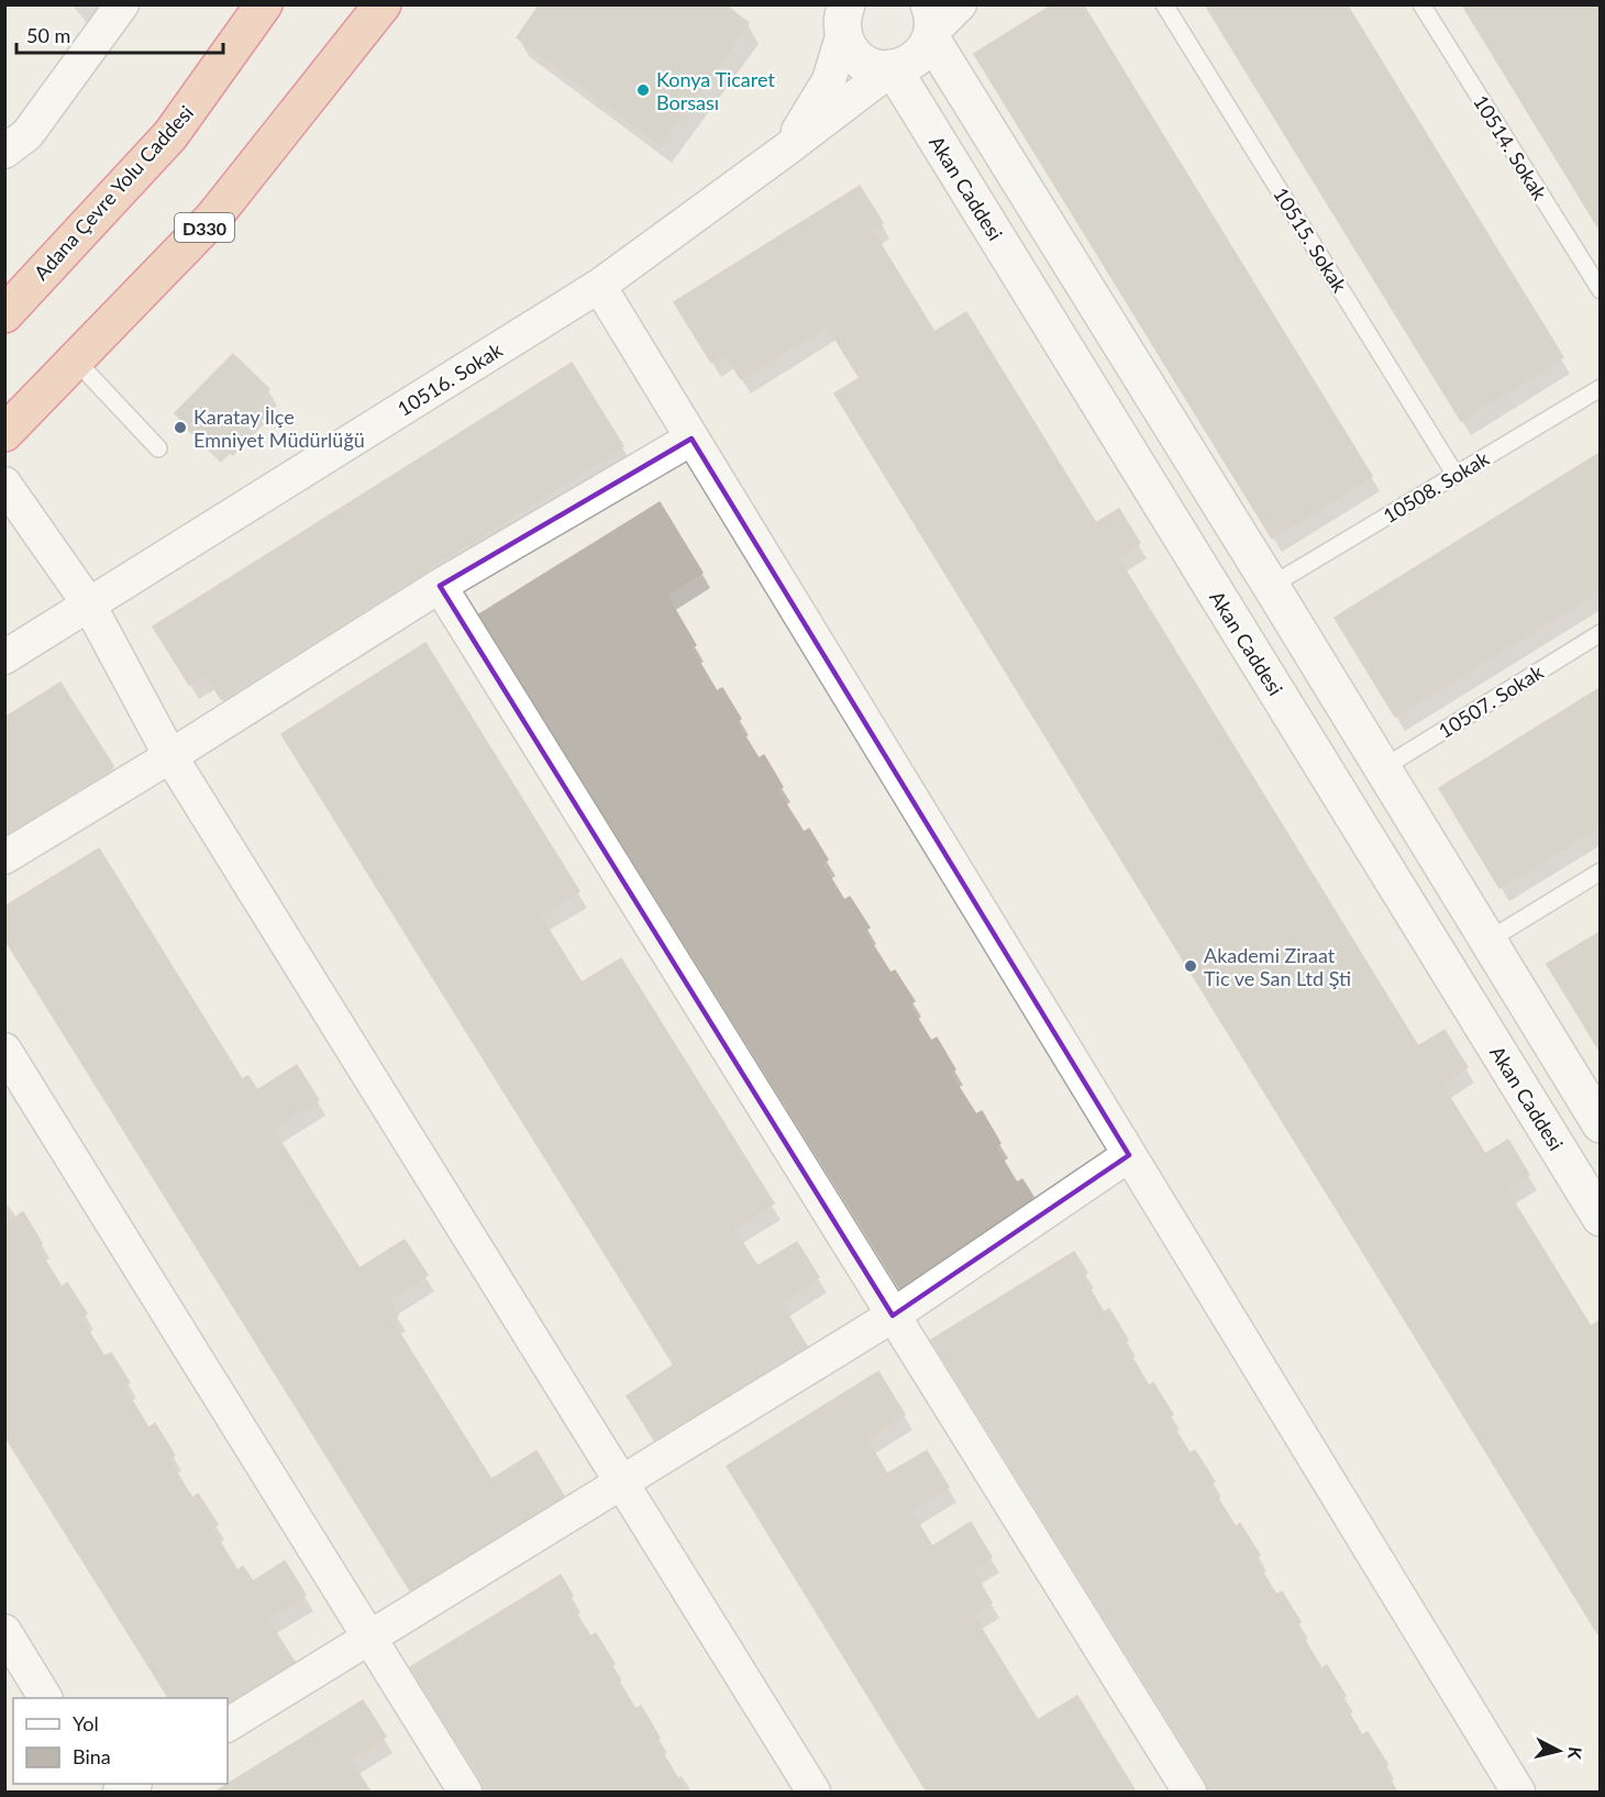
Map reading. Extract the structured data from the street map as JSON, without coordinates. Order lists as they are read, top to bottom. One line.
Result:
{"streets":{"highway":["Adana Çevre Yolu Caddesi","D330"],"street":["Akan Caddesi","10516. Sokak"],"lane":["10514. Sokak","10515. Sokak","10508. Sokak","10507. Sokak"]},"crossings":[["Akan Caddesi","10516. Sokak"],["10515. Sokak","10508. Sokak"]],"places":["Konya Ticaret Borsası","Karatay İlçe Emniyet Müdürlüğü","Akademi Ziraat Tic ve San Ltd Şti"],"legend":["Yol","Bina"],"scale_bar":"50 m","north":"right"}
